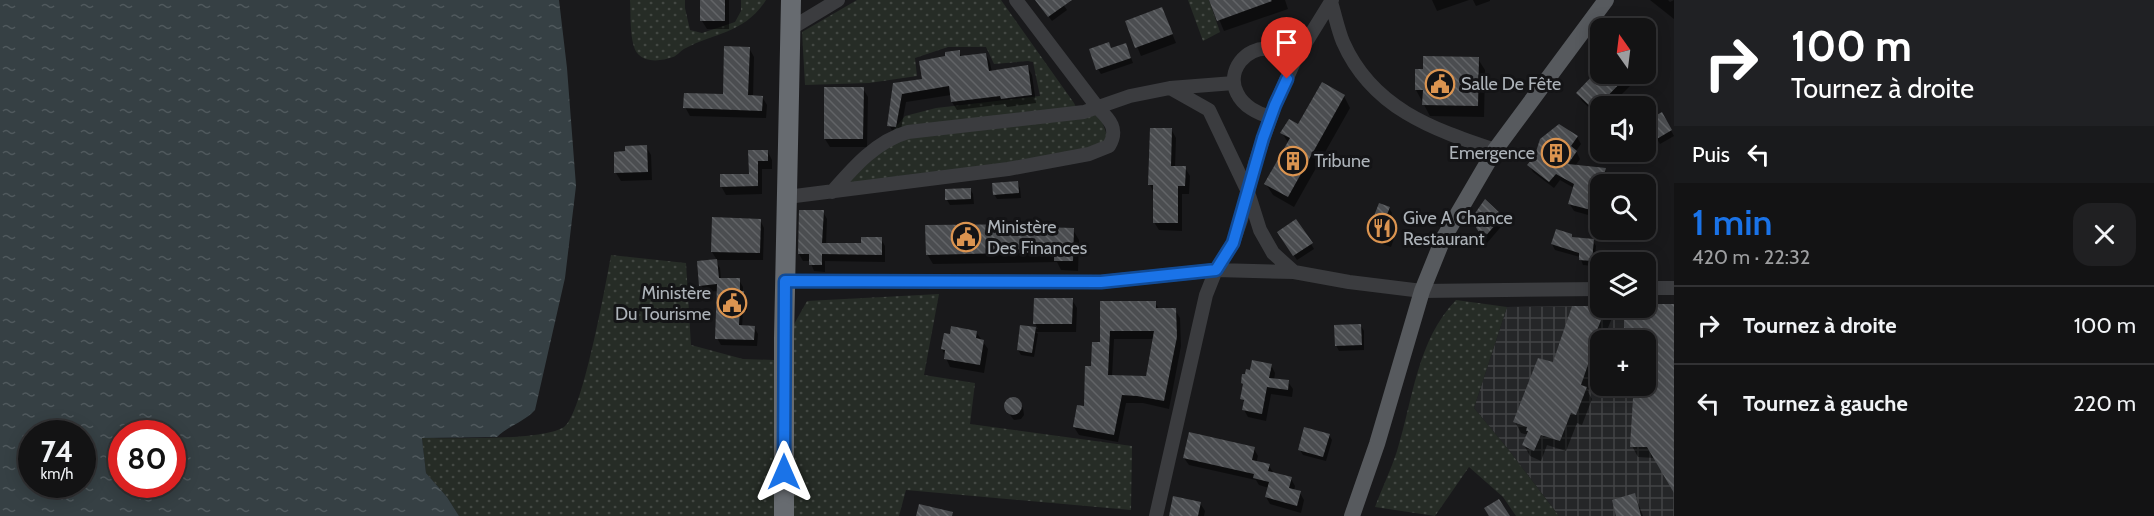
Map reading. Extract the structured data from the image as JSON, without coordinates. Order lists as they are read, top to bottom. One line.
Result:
{"places":{"public building":["Salle De Fête","Ministère Des Finances","Ministère Du Tourisme"],"building":["Emergence","Tribune"],"restaurant":["Give A Chance Restaurant"]},"north":"top","page":{"turn":["100 m","Tournez à droite"],"map_buttons":"+","then":"Puis","heading":["1 min","420 m · 22:32"],"list":[{"name":"Tournez à droite","value":"100 m"},{"name":"Tournez à gauche","value":"220 m"}],"speed":"74 km/h","limit":"80"}}
